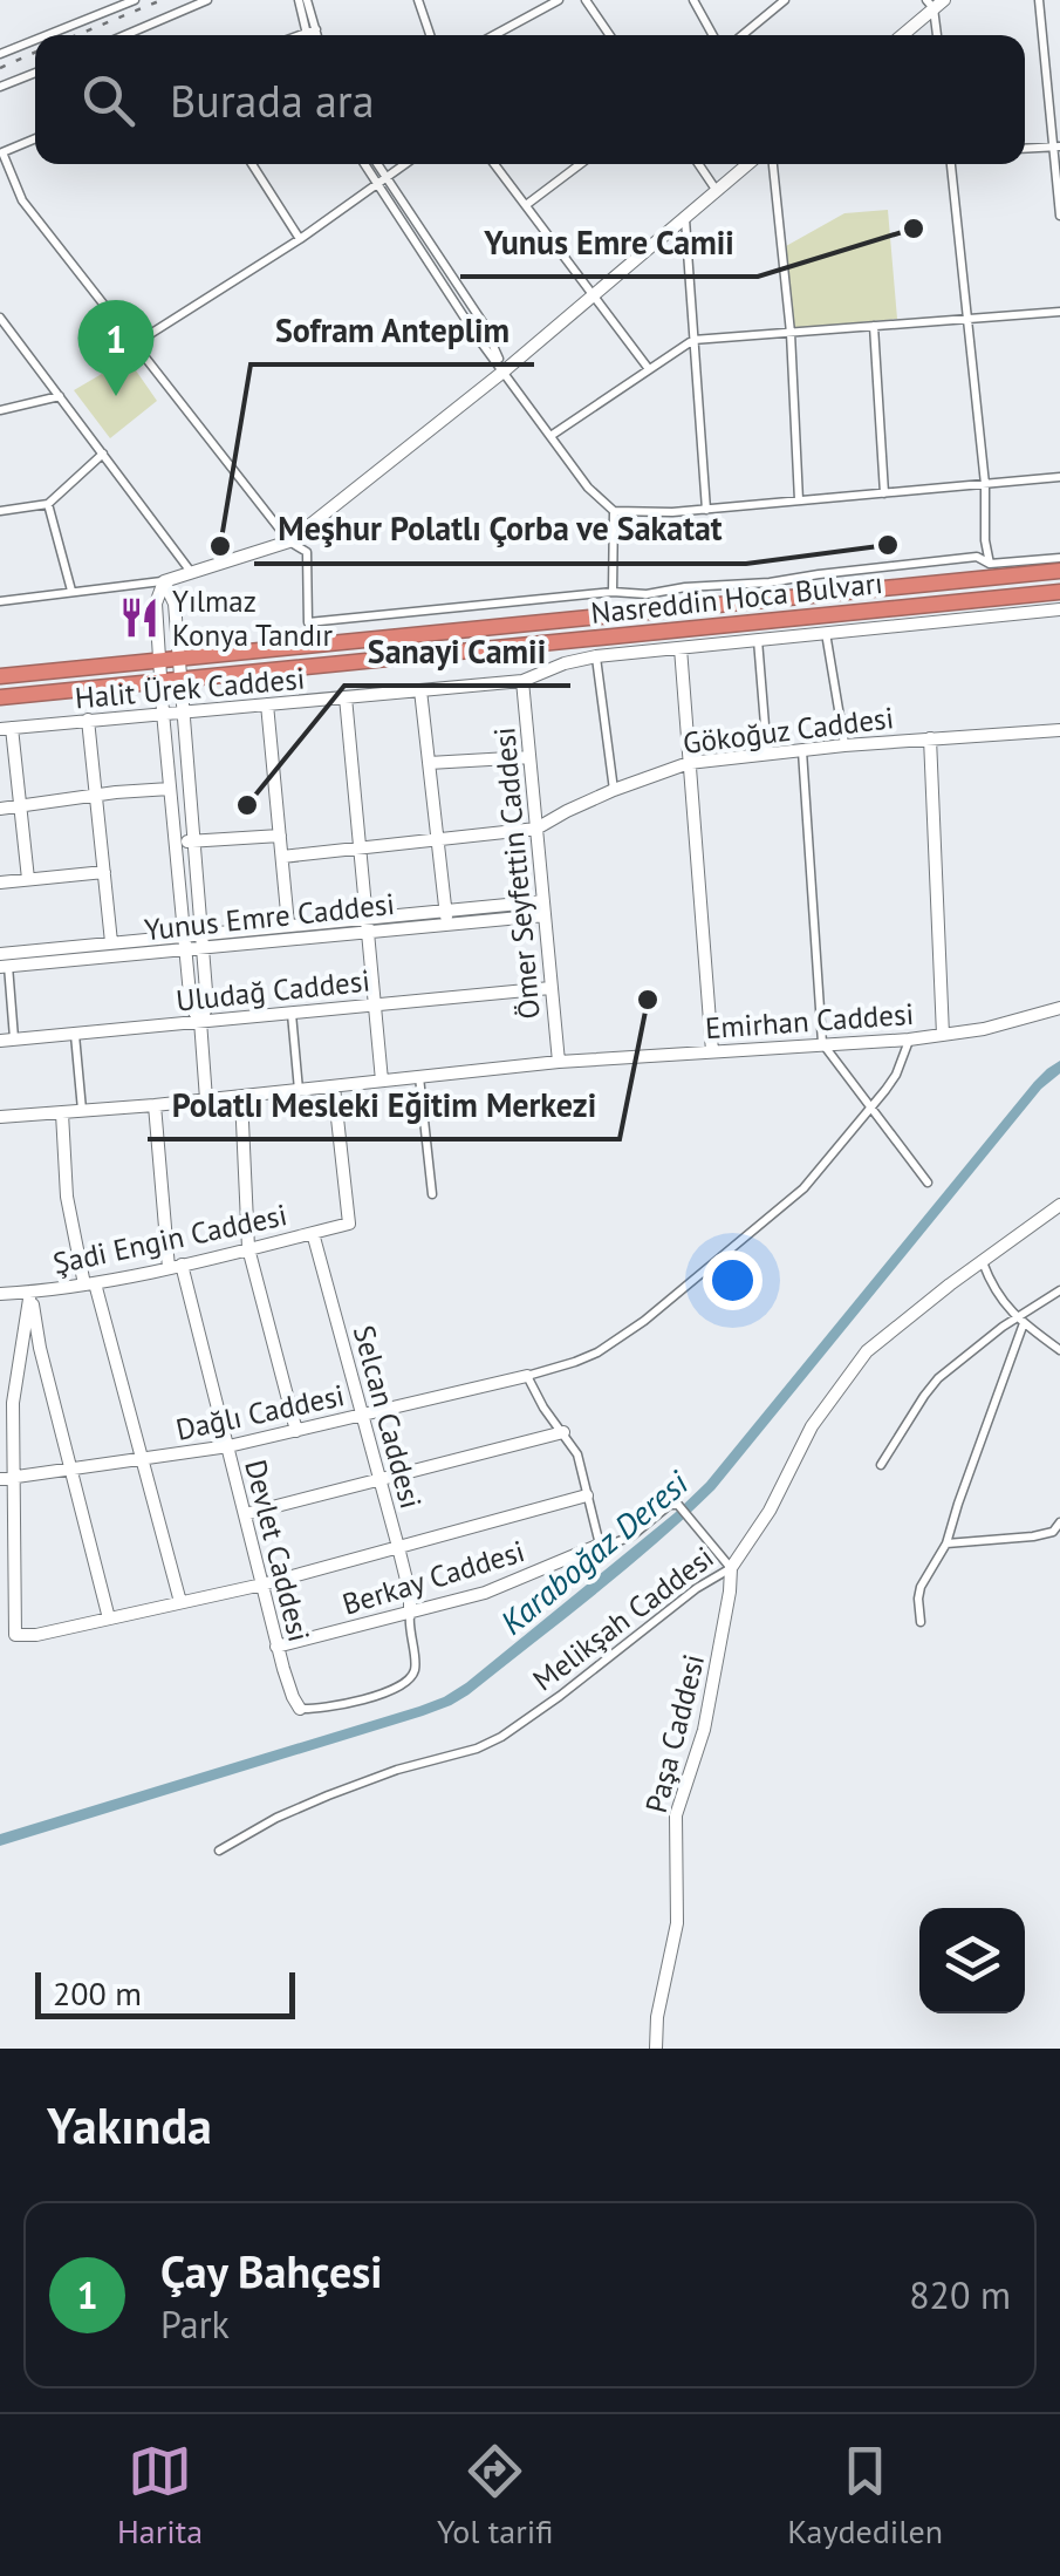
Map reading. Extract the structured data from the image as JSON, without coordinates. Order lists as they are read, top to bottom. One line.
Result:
{"streets":{"highway":["Nasreddin Hoca Bulvarı"],"street":["Halit Ürek Caddesi","Gökoğuz Caddesi","Ömer Seyfettin Caddesi","Yunus Emre Caddesi","Uludağ Caddesi","Emirhan Caddesi","Şadi Engin Caddesi","Dağlı Caddesi","Selcan Caddesi","Devlet Caddesi","Berkay Caddesi","Melikşah Caddesi","Paşa Caddesi"]},"crossings":[["Halit Ürek Caddesi","Ömer Seyfettin Caddesi"],["Gökoğuz Caddesi","Ömer Seyfettin Caddesi"],["Ömer Seyfettin Caddesi","Yunus Emre Caddesi"],["Ömer Seyfettin Caddesi","Uludağ Caddesi"],["Ömer Seyfettin Caddesi","Emirhan Caddesi"],["Emirhan Caddesi","Şadi Engin Caddesi"],["Emirhan Caddesi","Devlet Caddesi"],["Şadi Engin Caddesi","Selcan Caddesi"],["Şadi Engin Caddesi","Devlet Caddesi"],["Dağlı Caddesi","Selcan Caddesi"],["Dağlı Caddesi","Devlet Caddesi"],["Selcan Caddesi","Berkay Caddesi"],["Devlet Caddesi","Berkay Caddesi"],["Melikşah Caddesi","Paşa Caddesi"]],"water":["Karaboğaz Deresi"],"places":{"other":["Yunus Emre Camii","Meşhur Polatlı Çorba ve Sakatat","Sofram Anteplim","Sanayi Camii","Polatlı Mesleki Eğitim Merkezi"],"restaurant":["Yılmaz Konya Tandır"]},"scale_bar":"200 m","page":{"search":"Burada ara","pins":"1","scale":"200 m","heading":"Yakında","list":[{"mark":"1","name":"Çay Bahçesi","note":"Park","value":"820 m"}],"nav":["Harita","Yol tarifi","Kaydedilen"]}}
